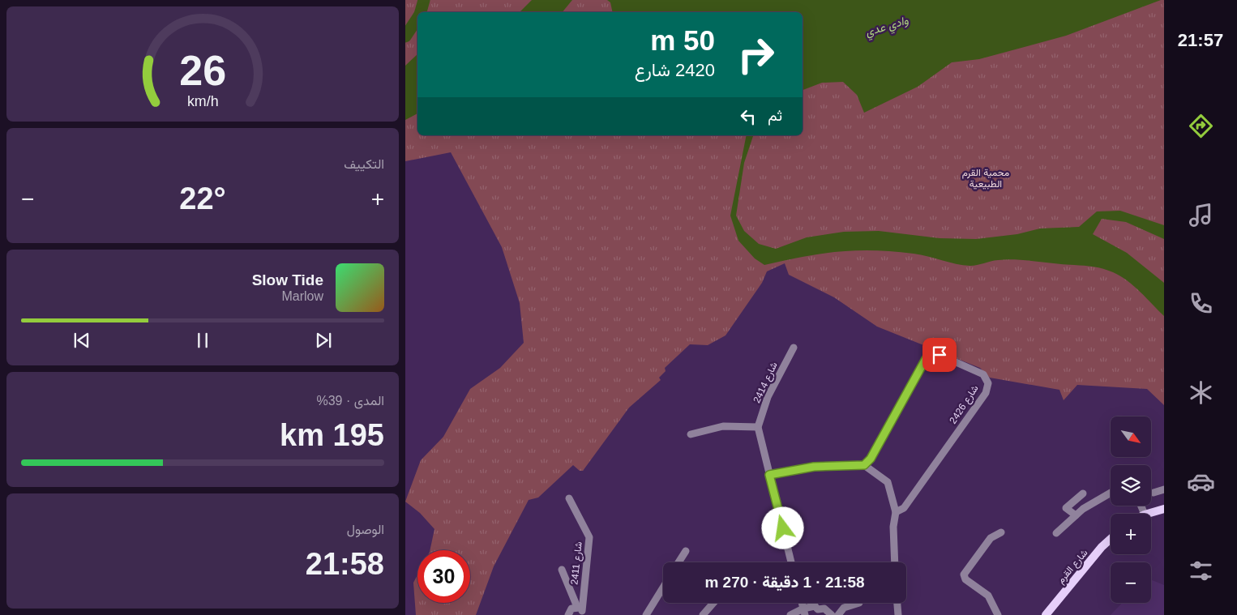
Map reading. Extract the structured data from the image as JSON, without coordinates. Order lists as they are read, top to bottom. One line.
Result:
{"streets":{"main road":["شارع القرم"],"street":["2414 شارع","2426 شارع","شارع 2411"]},"water":["وادي عدي"],"parks":["محمية القرم الطبيعية"],"north":"bottom right","page":{"tabs":"21:57","turn":["50 m","2420 شارع"],"then":"ثم","tile":["التكييف",["المدى · 39%","195 km"],["الوصول","21:58"]],"heat":["−","22°","+"],"song":["Slow Tide","Marlow"],"map_buttons":["+","−"],"limit":"30","trip":"21:58 · 1 دقيقة · 270 m","gauge":["26","km/h"]}}
